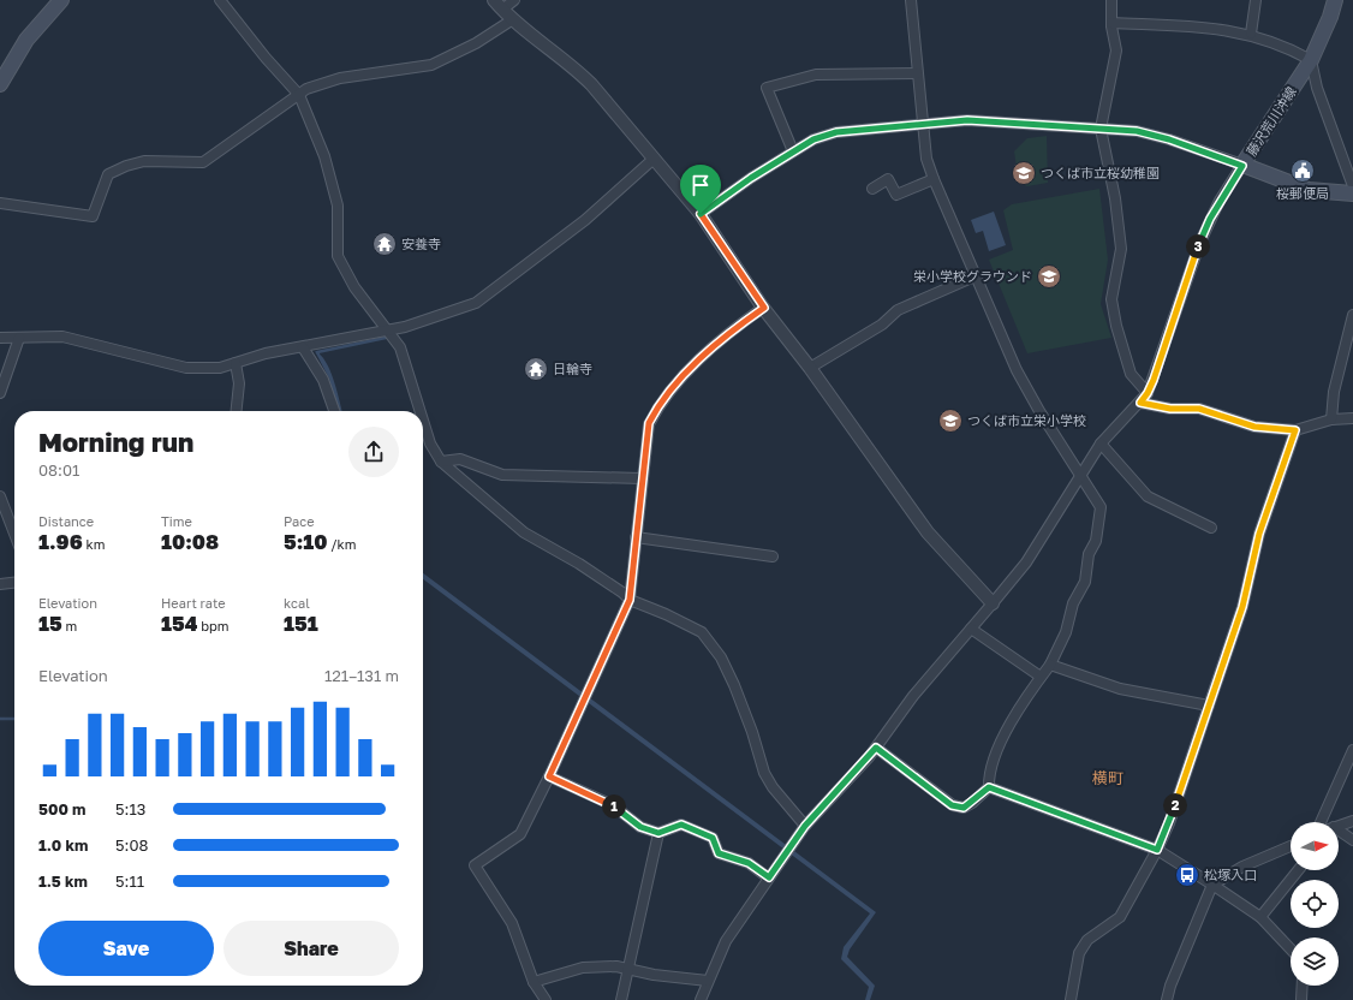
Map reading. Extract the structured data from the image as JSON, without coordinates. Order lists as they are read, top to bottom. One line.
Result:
{"streets":{"main road":["藤沢荒川沖線"]},"districts":["横町"],"places":{"public building":["桜郵便局"],"school or university":["つくば市立桜幼稚園","栄小学校グラウンド","つくば市立栄小学校"],"temple":["安養寺","日輪寺"],"bus stop":["松塚入口"]},"north":"right","page":{"pins":["3","2","1"],"heading":["Morning run","08:01"],"stats":[["Distance","1.96 km"],["Time","10:08"],["Pace","5:10 /km"],["Elevation","15 m"],["Heart rate","154 bpm"],["kcal","151"]],"chart":["Elevation","121–131 m"],"list":[{"name":"500 m","note":"5:13"},{"name":"1.0 km","note":"5:08"},{"name":"1.5 km","note":"5:11"}],"buttons":["Save","Share"]}}
